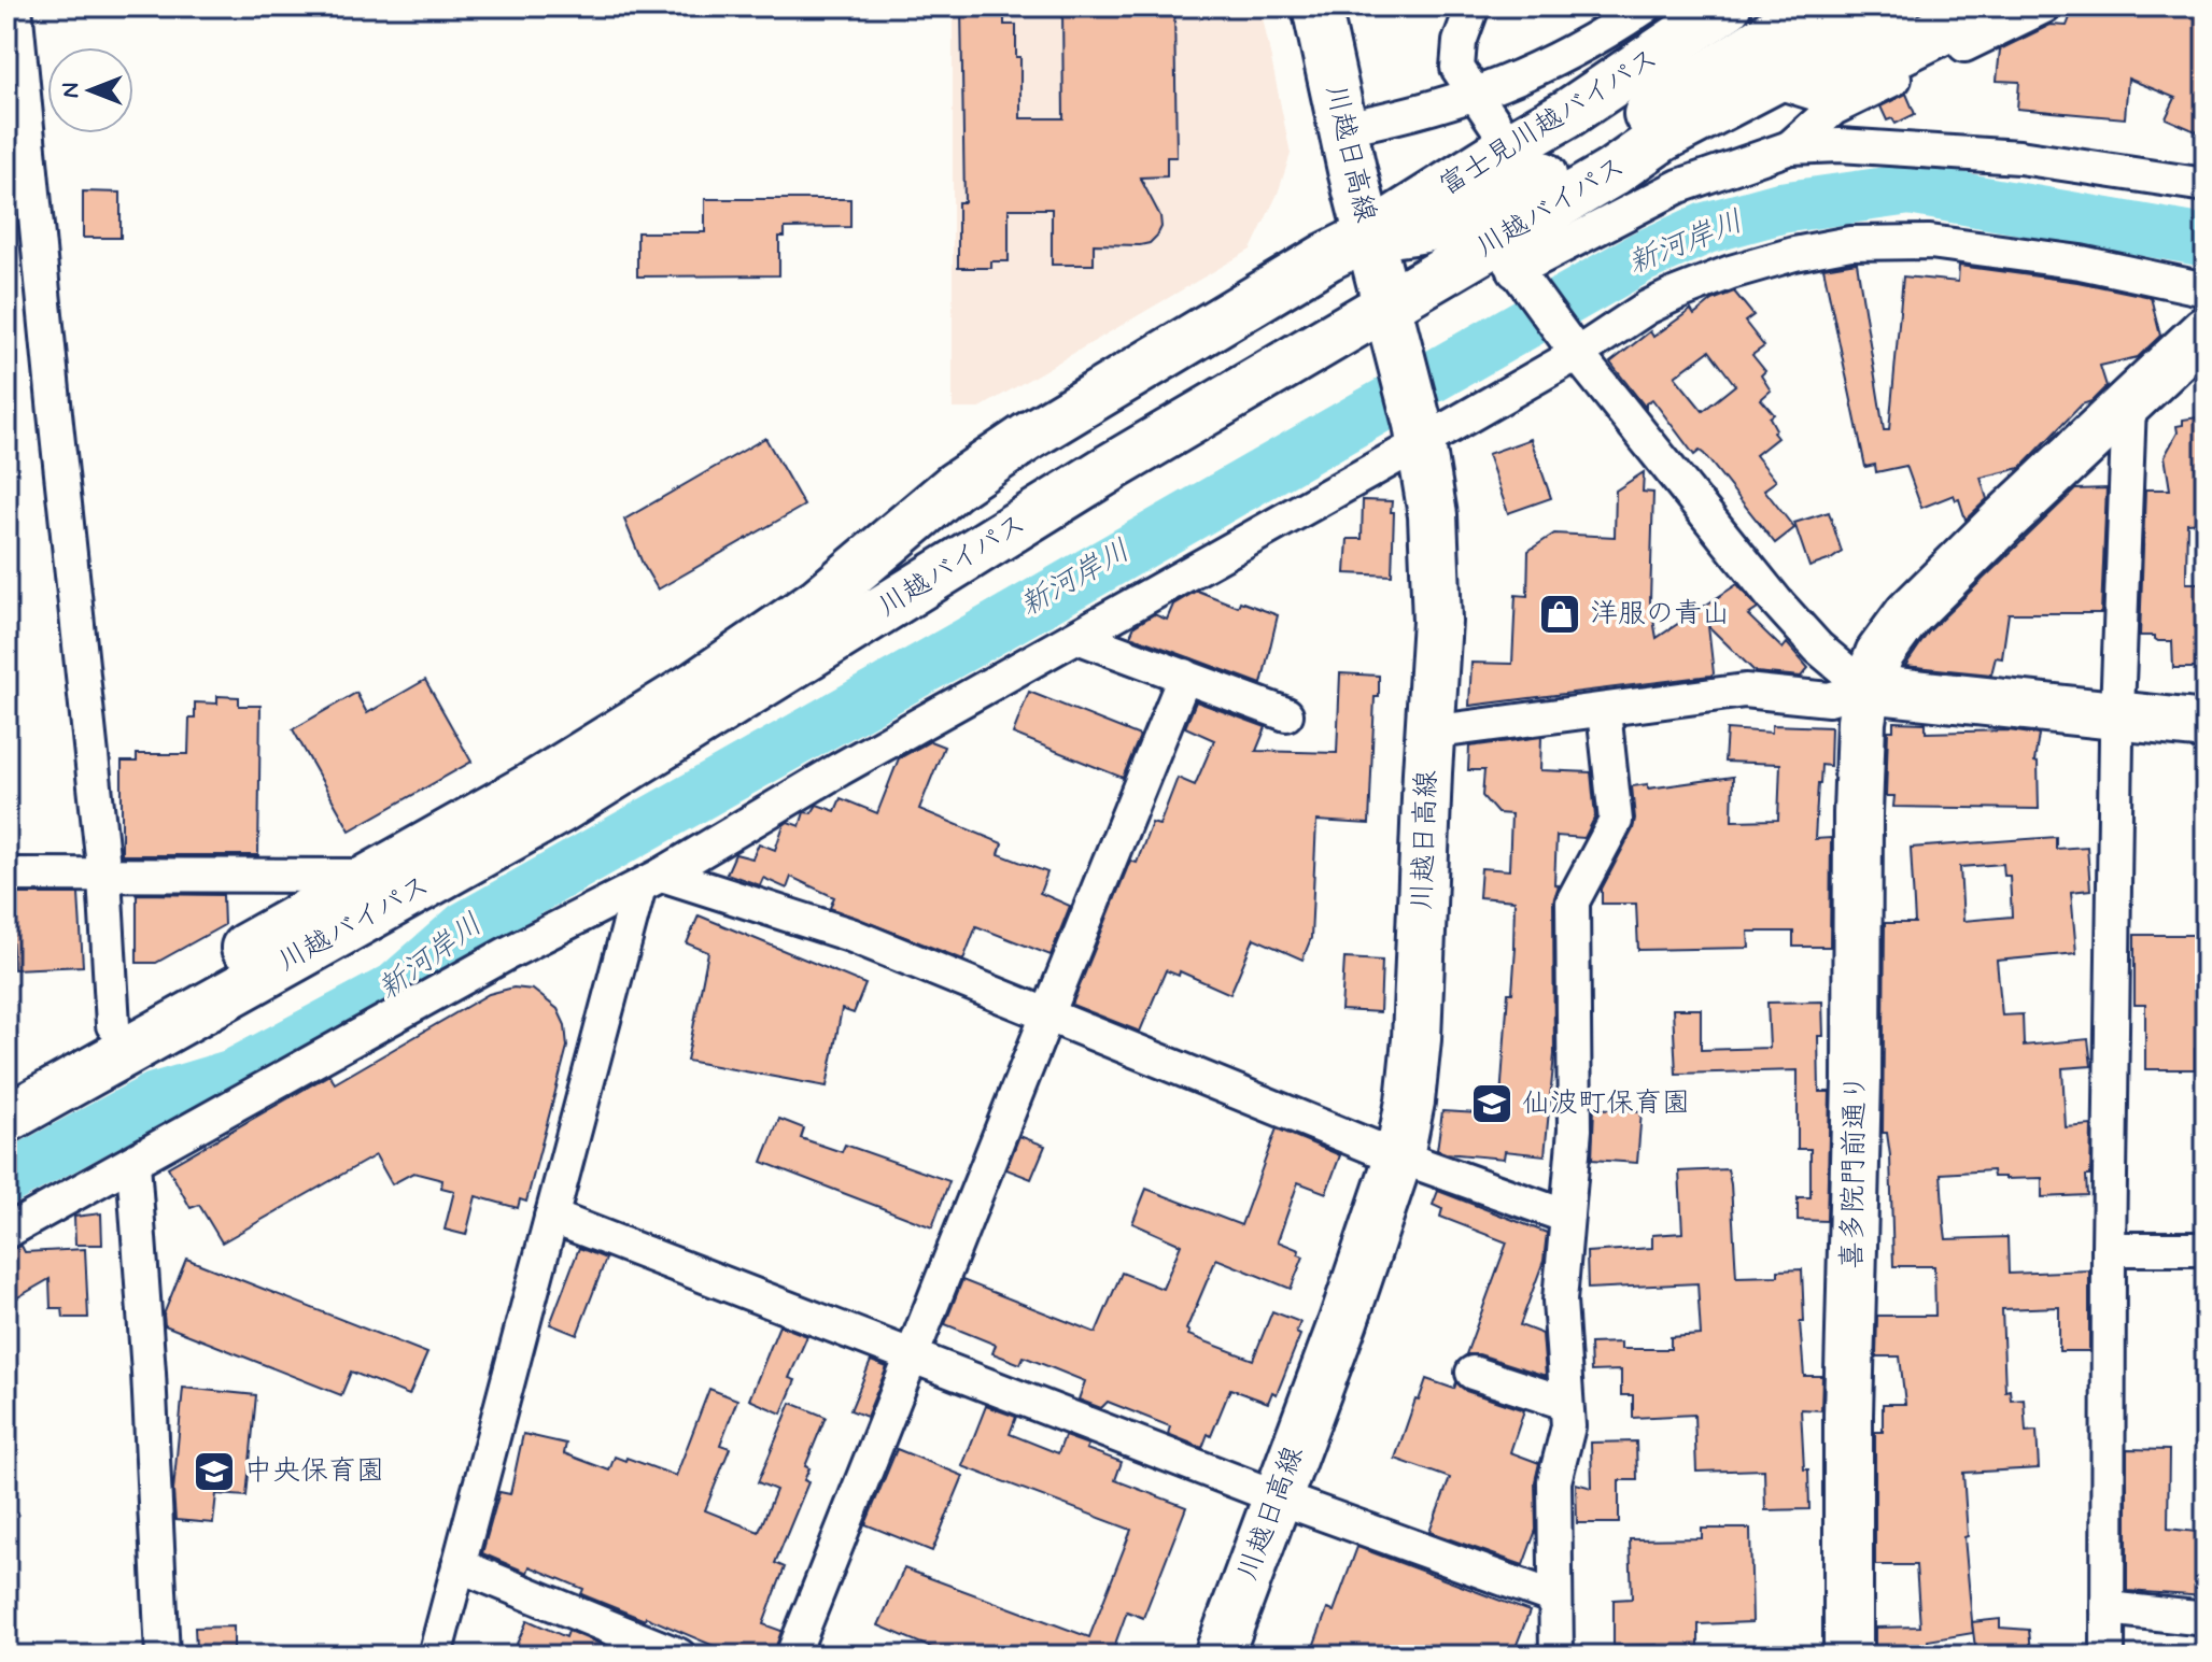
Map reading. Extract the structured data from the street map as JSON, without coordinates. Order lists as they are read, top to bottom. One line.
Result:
{"streets":{"main road":["富士見川越バイパス","川越日高線","川越バイパス","喜多院門前通り"]},"crossings":[["富士見川越バイパス","川越日高線"],["富士見川越バイパス","川越バイパス"],["川越日高線","川越バイパス"]],"water":["新河岸川"],"places":{"shop":["洋服の青山"],"school or university":["仙波町保育園","中央保育園"]},"north":"left"}
